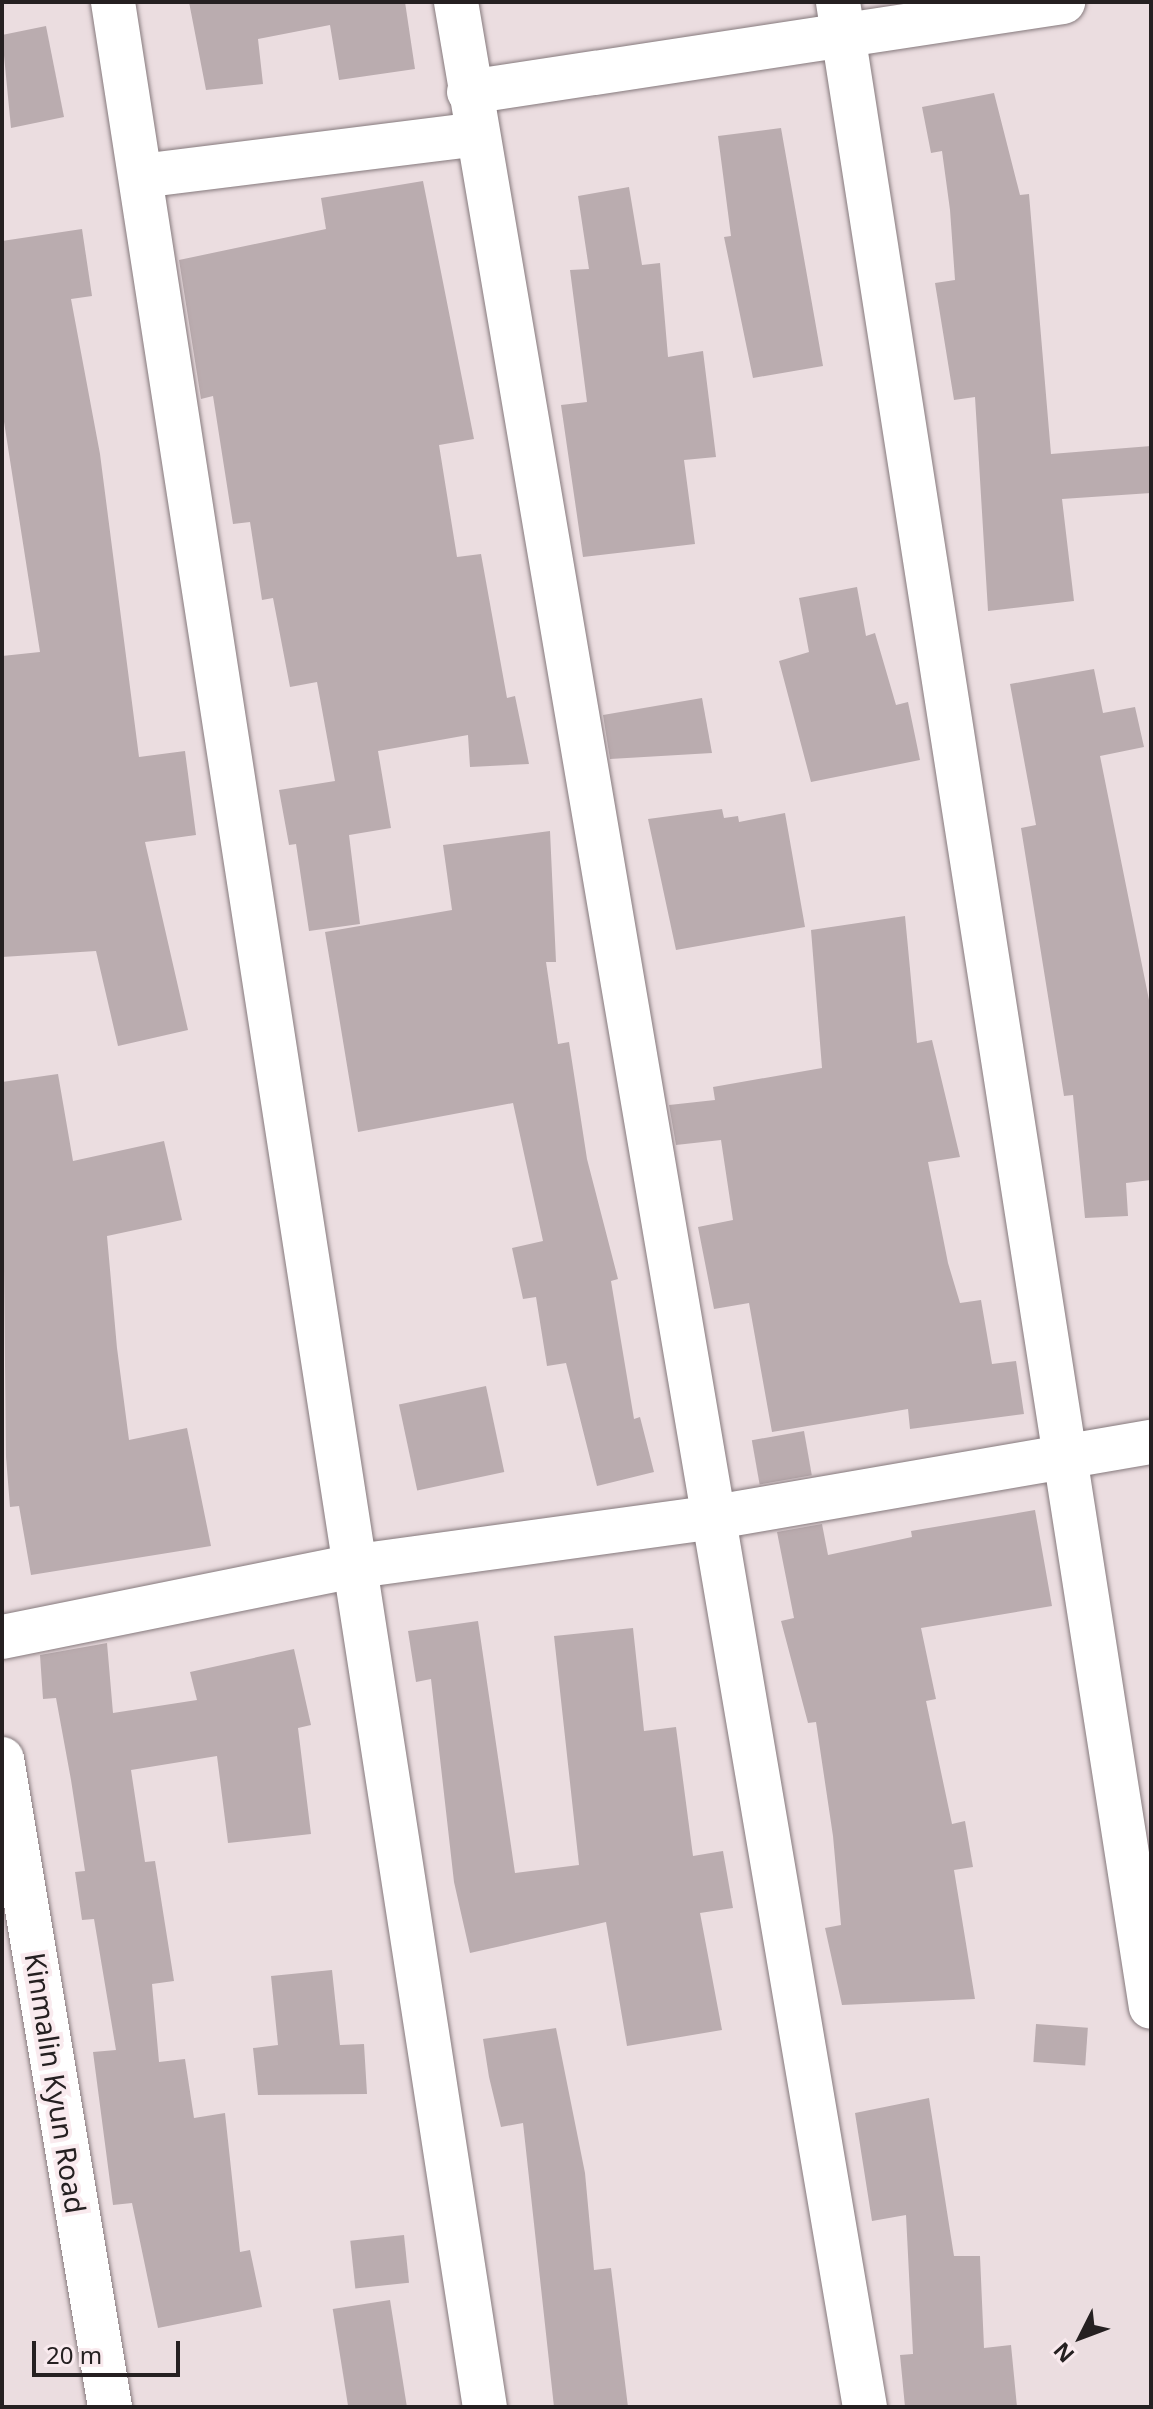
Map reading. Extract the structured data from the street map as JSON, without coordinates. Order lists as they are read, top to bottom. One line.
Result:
{"streets":{"street":["Kinmalin Kyun Road"]},"scale_bar":"20 m","north":"bottom left"}
